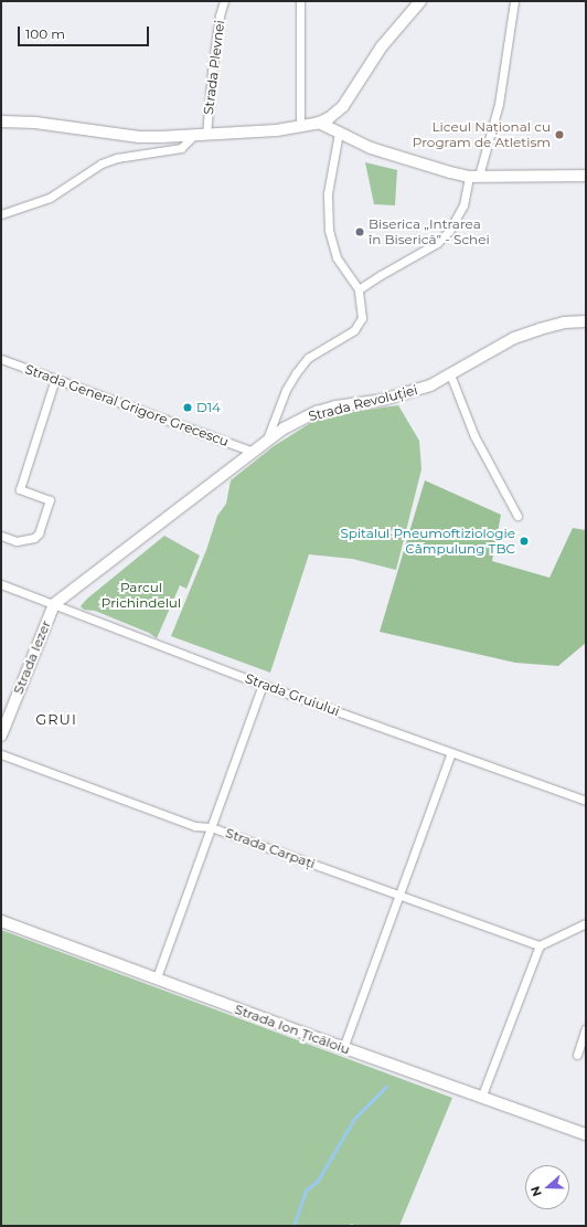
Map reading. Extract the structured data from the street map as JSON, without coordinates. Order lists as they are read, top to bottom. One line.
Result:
{"streets":{"street":["Strada Plevnei","Strada Revoluției","Strada General Grigore Grecescu","Strada Iezer","Strada Gruiului","Strada Carpați","Strada Ion Țicăloiu"]},"crossings":[["Strada Revoluției","Strada General Grigore Grecescu"],["Strada Revoluției","Strada Iezer"],["Strada Revoluției","Strada Gruiului"],["Strada Iezer","Strada Gruiului"]],"districts":["GRUI"],"parks":["Parcul Prichindelul"],"places":["Liceul Național cu Program de Atletism","Biserica „Intrarea în Biserică” - Schei","D14","Spitalul Pneumoftiziologie Câmpulung TBC"],"scale_bar":"100 m","north":"left"}
